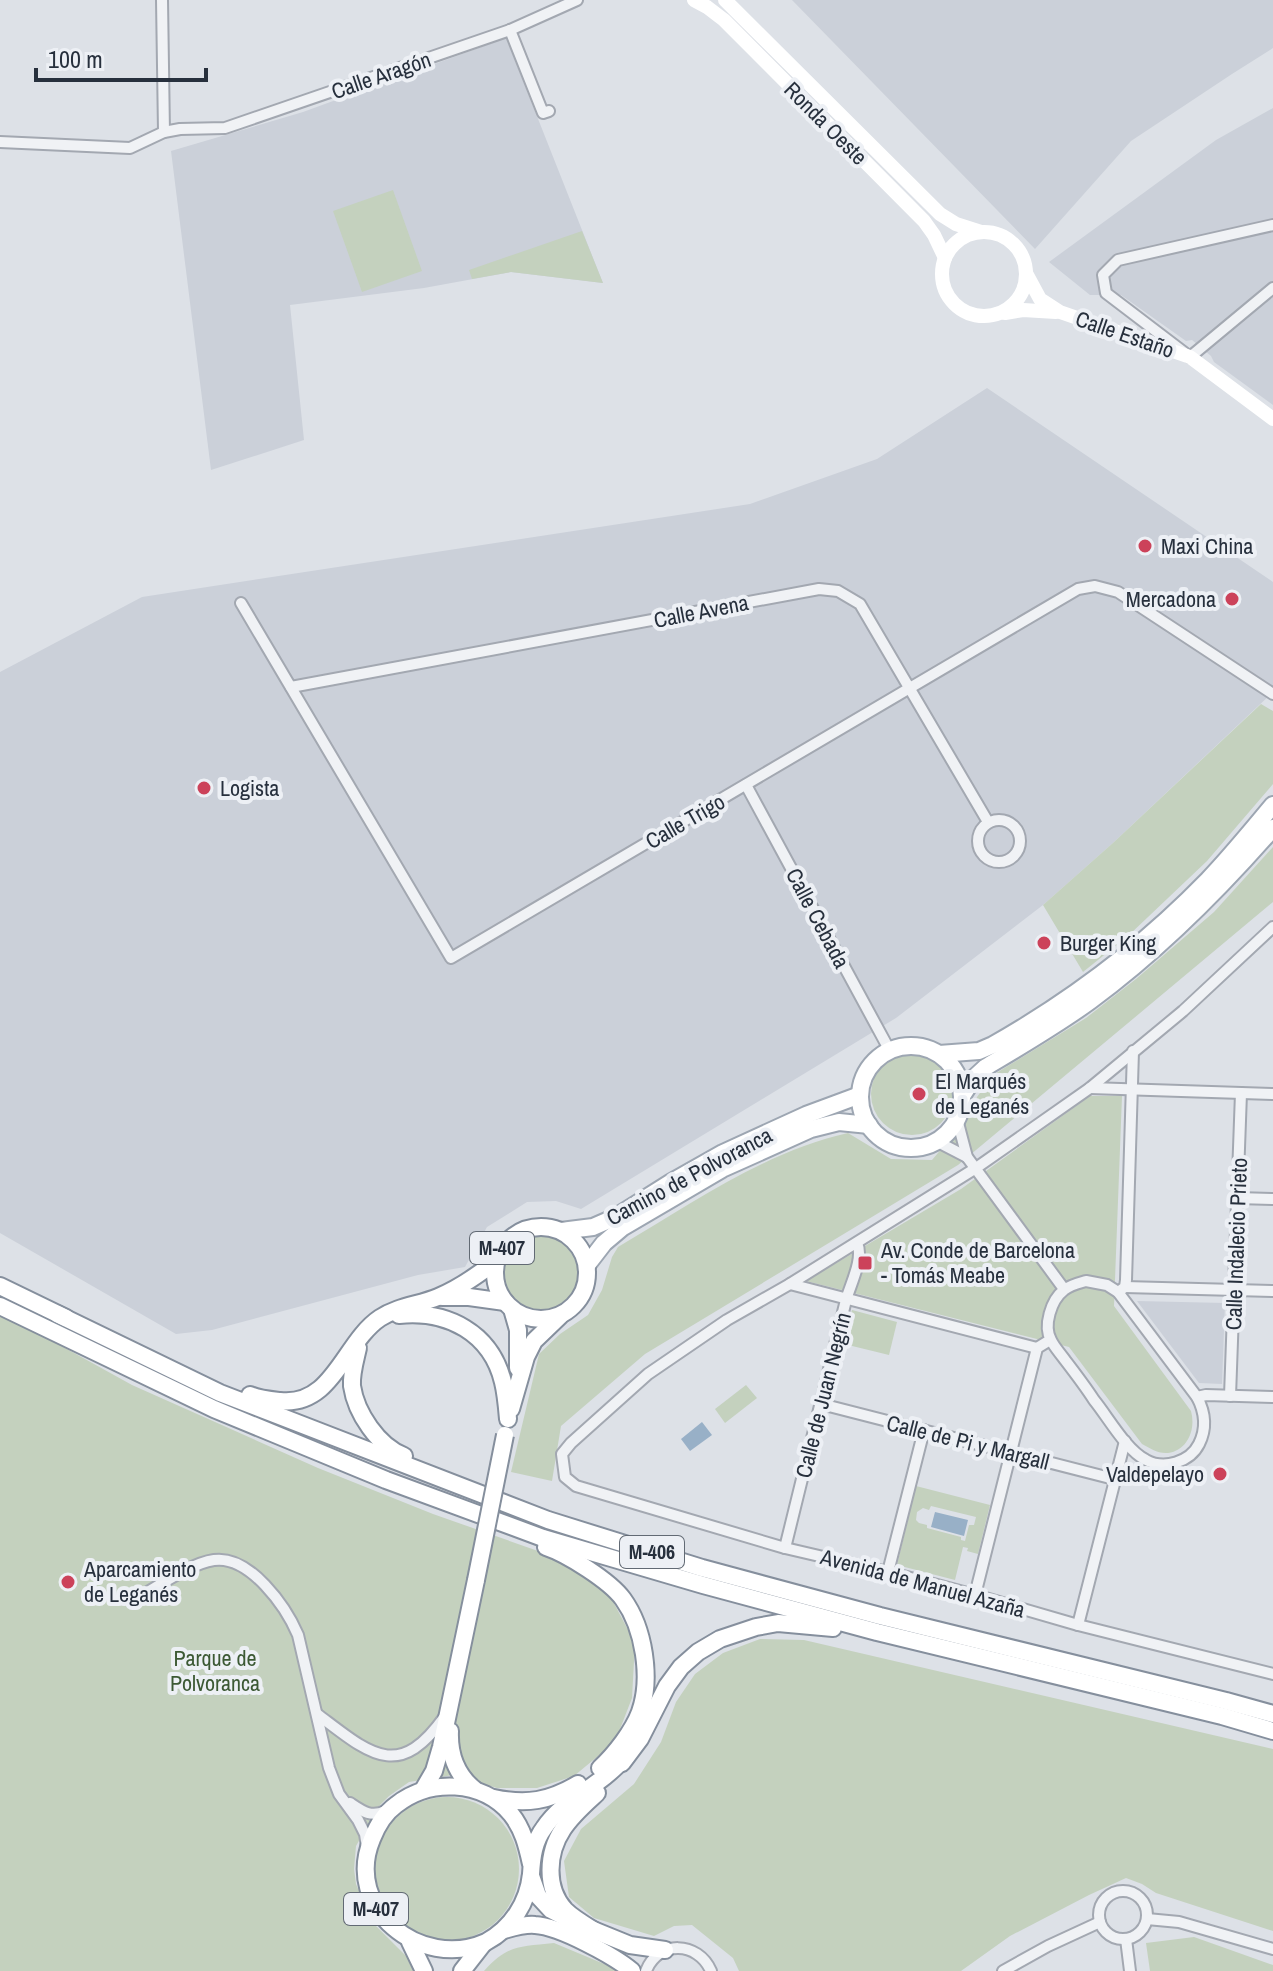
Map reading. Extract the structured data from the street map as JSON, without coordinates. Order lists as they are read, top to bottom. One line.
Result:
{"streets":{"main road":["Ronda Oeste","Calle Estaño","Camino de Polvoranca","M-407","M-406"],"street":["Calle Aragón","Calle Avena","Calle Trigo","Calle Cebada","Calle Indalecio Prieto","Calle de Juan Negrín","Calle de Pi y Margall","Avenida de Manuel Azaña"]},"crossings":[["Ronda Oeste","Calle Estaño"],["Calle Avena","Calle Trigo"],["Calle Trigo","Calle Cebada"],["Calle Cebada","Camino de Polvoranca"],["Camino de Polvoranca","M-407"],["Camino de Polvoranca","M-406"],["M-407","M-406"],["Calle de Juan Negrín","Calle de Pi y Margall"],["Calle de Juan Negrín","Avenida de Manuel Azaña"]],"parks":["Parque de Polvoranca"],"places":{"other":["Maxi China","Mercadona","Logista","Burger King","El Marqués de Leganés","Valdepelayo","Aparcamiento de Leganés"],"transit":["Av. Conde de Barcelona - Tomás Meabe"]},"scale_bar":"100 m"}
